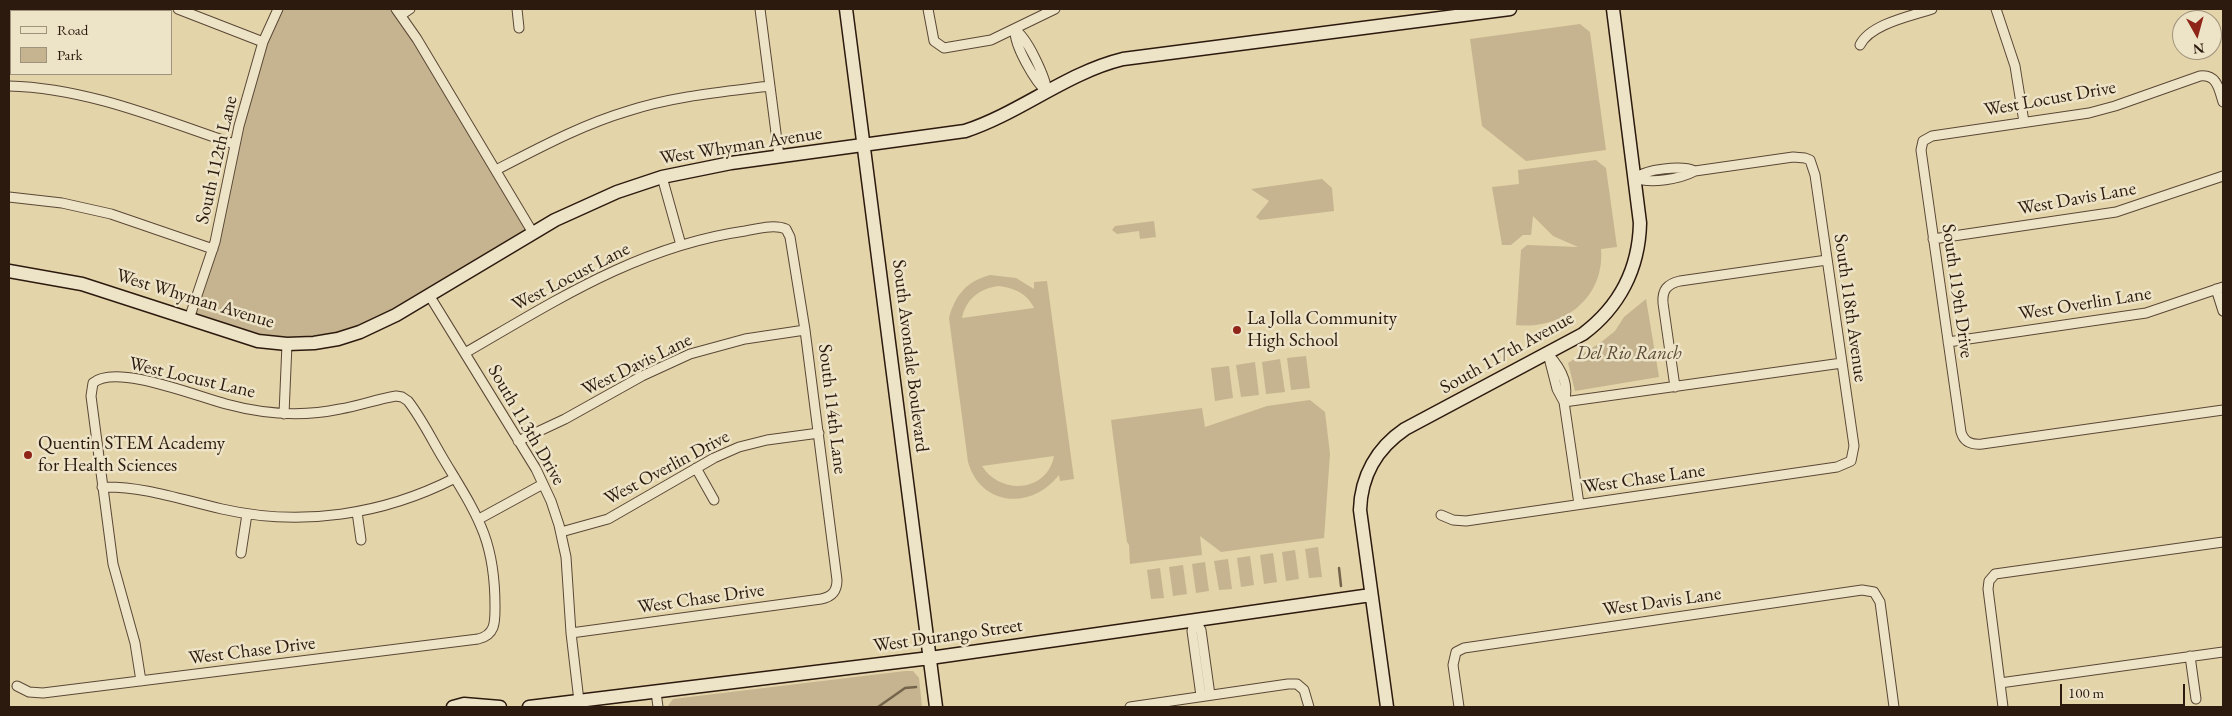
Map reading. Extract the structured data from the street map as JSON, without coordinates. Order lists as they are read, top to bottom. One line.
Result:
{"streets":{"street":["West Locust Drive","West Whyman Avenue","South 112th Lane","West Davis Lane","West Locust Lane","South 119th Drive","West Overlin Lane","South 118th Avenue","South 117th Avenue","South Avondale Boulevard","South 114th Lane","South 113th Drive","West Overlin Drive","West Chase Lane","West Chase Drive","West Durango Street"]},"crossings":[["West Locust Drive","South 119th Drive"],["West Whyman Avenue","South 112th Lane"],["West Whyman Avenue","South Avondale Boulevard"],["West Whyman Avenue","South 113th Drive"],["West Davis Lane","South 119th Drive"],["West Davis Lane","South 114th Lane"],["West Davis Lane","South 113th Drive"],["West Locust Lane","South 114th Lane"],["West Locust Lane","South 113th Drive"],["South 119th Drive","West Overlin Lane"],["South 118th Avenue","South 117th Avenue"],["South 118th Avenue","West Chase Lane"],["South 117th Avenue","West Durango Street"],["South Avondale Boulevard","West Durango Street"],["South 114th Lane","West Overlin Drive"],["South 114th Lane","West Chase Drive"],["South 113th Drive","West Overlin Drive"],["South 113th Drive","West Chase Drive"],["South 113th Drive","West Durango Street"]],"parks":["Del Rio Ranch"],"places":["La Jolla Community High School","Quentin STEM Academy for Health Sciences"],"legend":["Road","Park"],"scale_bar":"100 m","north":"bottom"}
